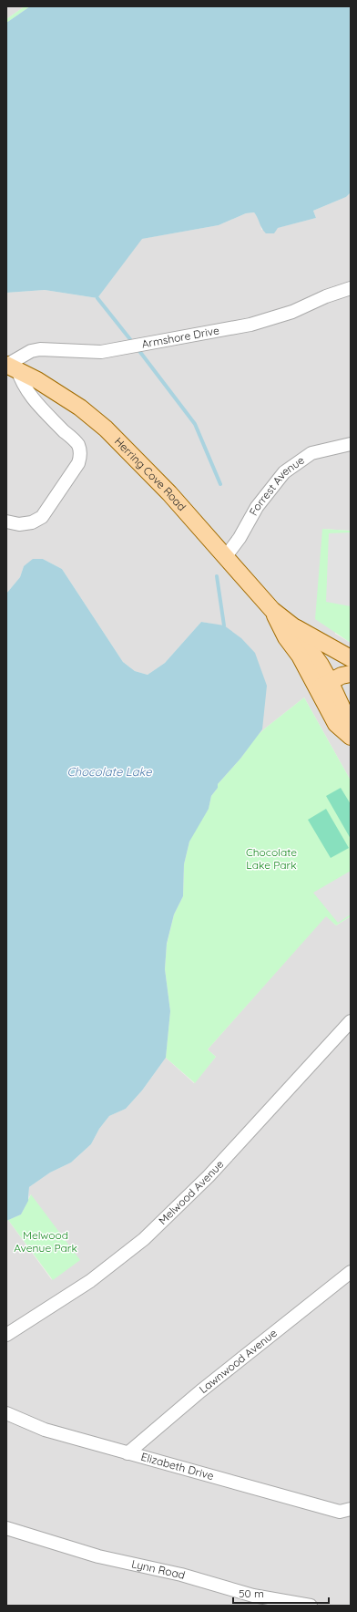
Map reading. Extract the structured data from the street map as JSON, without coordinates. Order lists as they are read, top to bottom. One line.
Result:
{"streets":{"main road":["Herring Cove Road"],"street":["Armshore Drive","Forrest Avenue","Melwood Avenue","Lawnwood Avenue","Elizabeth Drive","Lynn Road"]},"crossings":[["Armshore Drive","Herring Cove Road"],["Herring Cove Road","Forrest Avenue"],["Lawnwood Avenue","Elizabeth Drive"]],"water":["Chocolate Lake"],"parks":["Chocolate Lake Park","Melwood Avenue Park"],"scale_bar":"50 m"}
